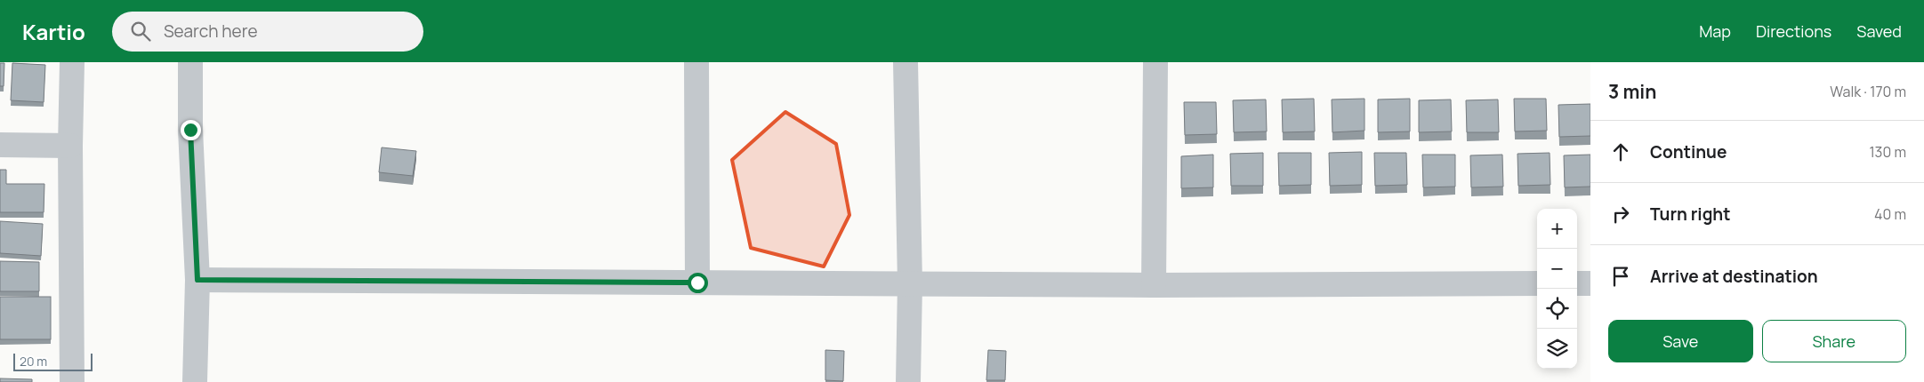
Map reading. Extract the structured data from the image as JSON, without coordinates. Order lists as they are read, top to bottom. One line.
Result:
{"scale_bar":"20 m","page":{"header":"Kartio","search":"Search here","nav":["Map","Directions","Saved"],"heading":["3 min","Walk · 170 m"],"list":[["Continue","130 m"],["Turn right","40 m"],"Arrive at destination"],"map_buttons":["+","−"],"buttons":["Save","Share"],"scale":"20 m"}}
